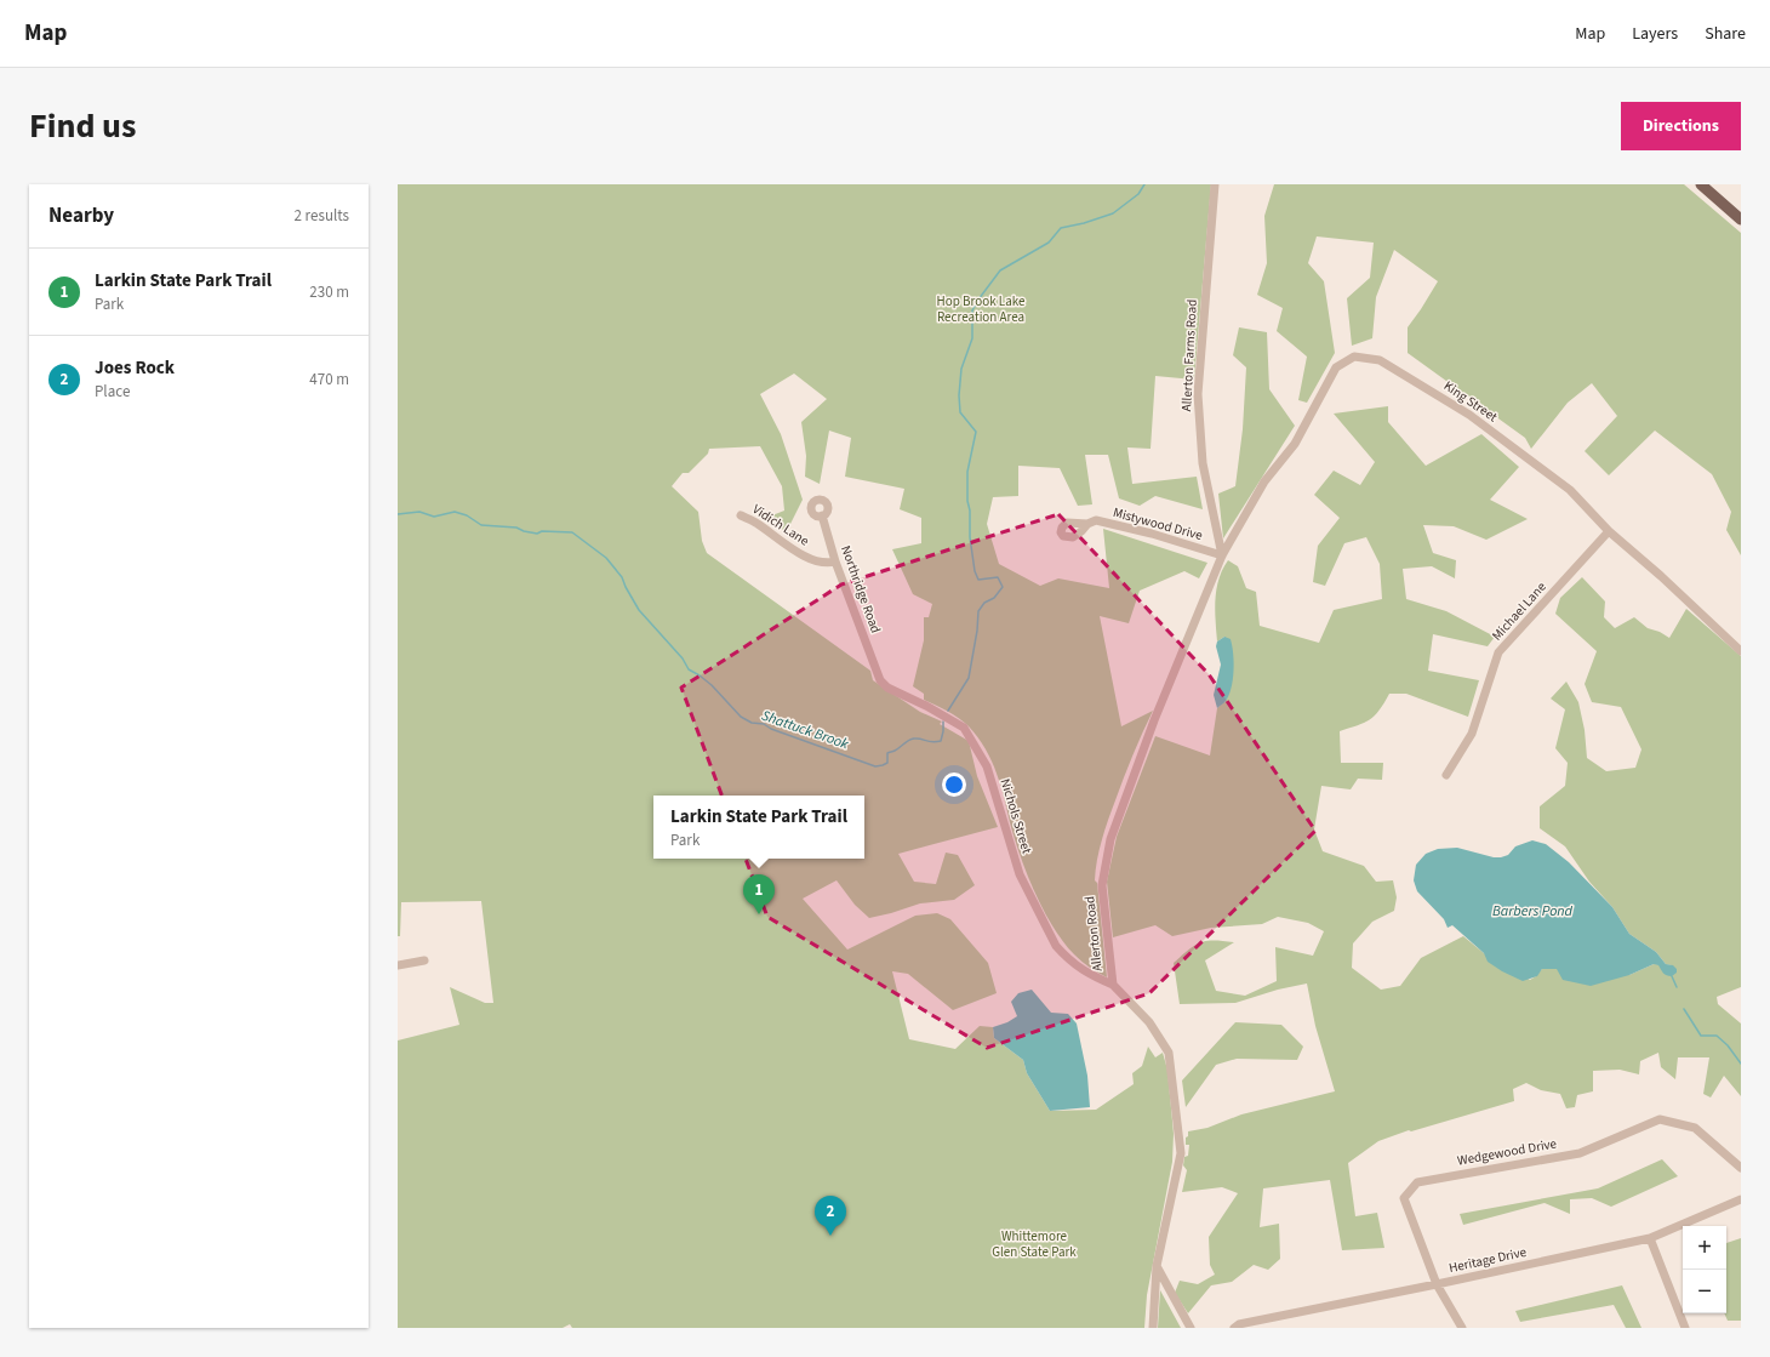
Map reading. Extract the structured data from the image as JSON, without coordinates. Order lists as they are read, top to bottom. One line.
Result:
{"streets":{"street":["Allerton Farms Road","King Street","Mistywood Drive","Vidich Lane","Northridge Road","Michael Lane","Nichols Street","Allerton Road","Wedgewood Drive","Heritage Drive"]},"crossings":[["Allerton Farms Road","King Street"],["Allerton Farms Road","Mistywood Drive"],["Allerton Farms Road","Allerton Road"],["King Street","Mistywood Drive"],["King Street","Michael Lane"],["King Street","Allerton Road"],["Mistywood Drive","Allerton Road"],["Vidich Lane","Northridge Road"],["Northridge Road","Nichols Street"],["Nichols Street","Allerton Road"],["Wedgewood Drive","Heritage Drive"]],"water":["Shattuck Brook","Barbers Pond"],"parks":["Hop Brook Lake Recreation Area","Whittemore Glen State Park"],"page":{"header":"Map","nav":["Map","Layers","Share"],"title":"Find us","buttons":"Directions","heading":["Nearby","2 results"],"list":[{"mark":"1","name":"Larkin State Park Trail","note":"Park","value":"230 m"},{"mark":"2","name":"Joes Rock","note":"Place","value":"470 m"}],"popup":["Larkin State Park Trail","Park"],"pins":["1","2"],"map_buttons":["+","−"]}}
